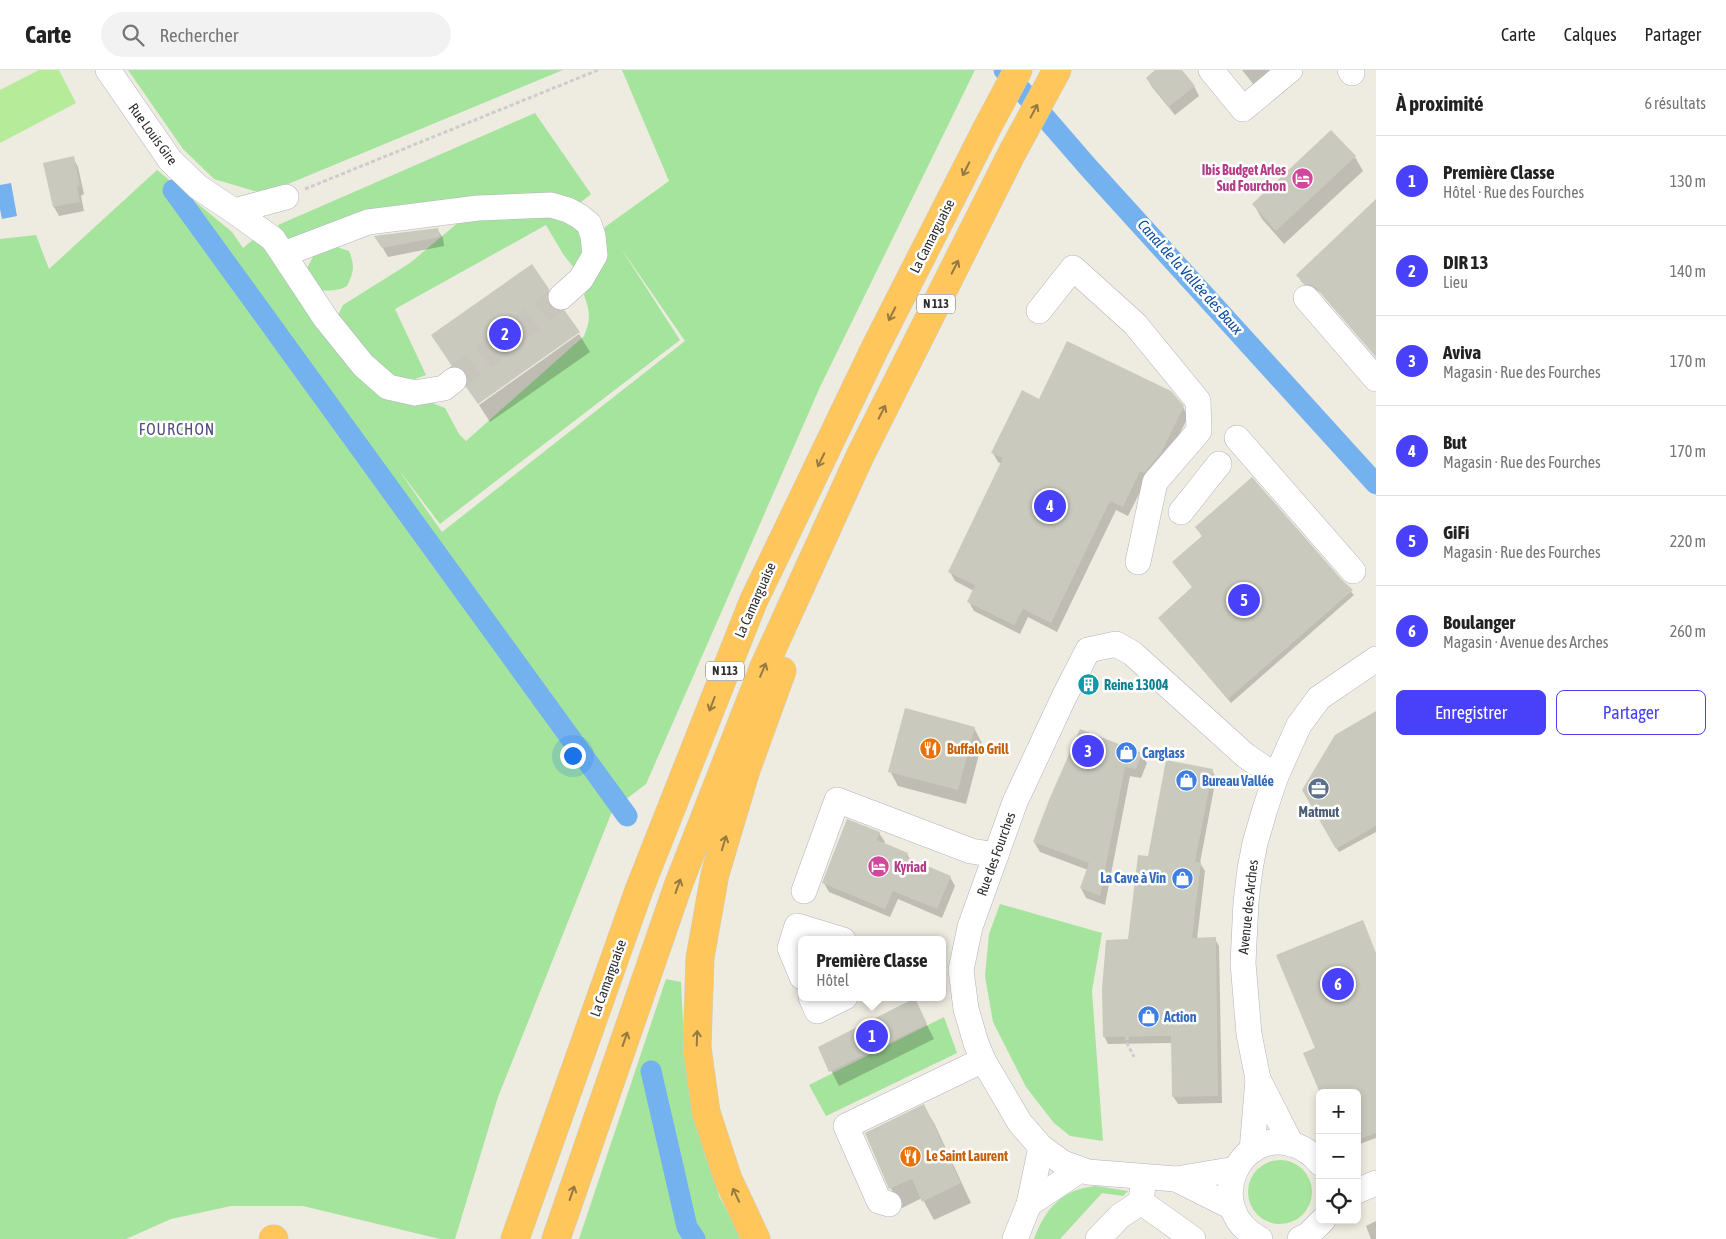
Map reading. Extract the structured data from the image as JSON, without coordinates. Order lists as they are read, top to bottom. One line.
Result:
{"streets":{"highway":["La Camarguaise","N 113"],"street":["Rue Louis Gire","Rue des Fourches","Avenue des Arches"]},"crossings":[["Rue des Fourches","Avenue des Arches"]],"districts":["FOURCHON"],"water":["Canal de la Vallée des Baux"],"places":{"hotel":["Ibis Budget Arles Sud Fourchon","Kyriad"],"building":["Reine 13004"],"restaurant":["Buffalo Grill","Le Saint Laurent"],"shop":["Carglass","Bureau Vallée","La Cave à Vin","Action"],"office":["Matmut"]},"page":{"header":"Carte","search":"Rechercher","nav":["Carte","Calques","Partager"],"heading":["À proximité","6 résultats"],"list":[{"mark":"1","name":"Première Classe","note":"Hôtel · Rue des Fourches","value":"130 m"},{"mark":"2","name":"DIR 13","note":"Lieu","value":"140 m"},{"mark":"3","name":"Aviva","note":"Magasin · Rue des Fourches","value":"170 m"},{"mark":"4","name":"But","note":"Magasin · Rue des Fourches","value":"170 m"},{"mark":"5","name":"GiFi","note":"Magasin · Rue des Fourches","value":"220 m"},{"mark":"6","name":"Boulanger","note":"Magasin · Avenue des Arches","value":"260 m"}],"pins":["2","4","5","3","6","1"],"buttons":["Enregistrer","Partager"],"popup":["Première Classe","Hôtel"],"map_buttons":["+","−"]}}
